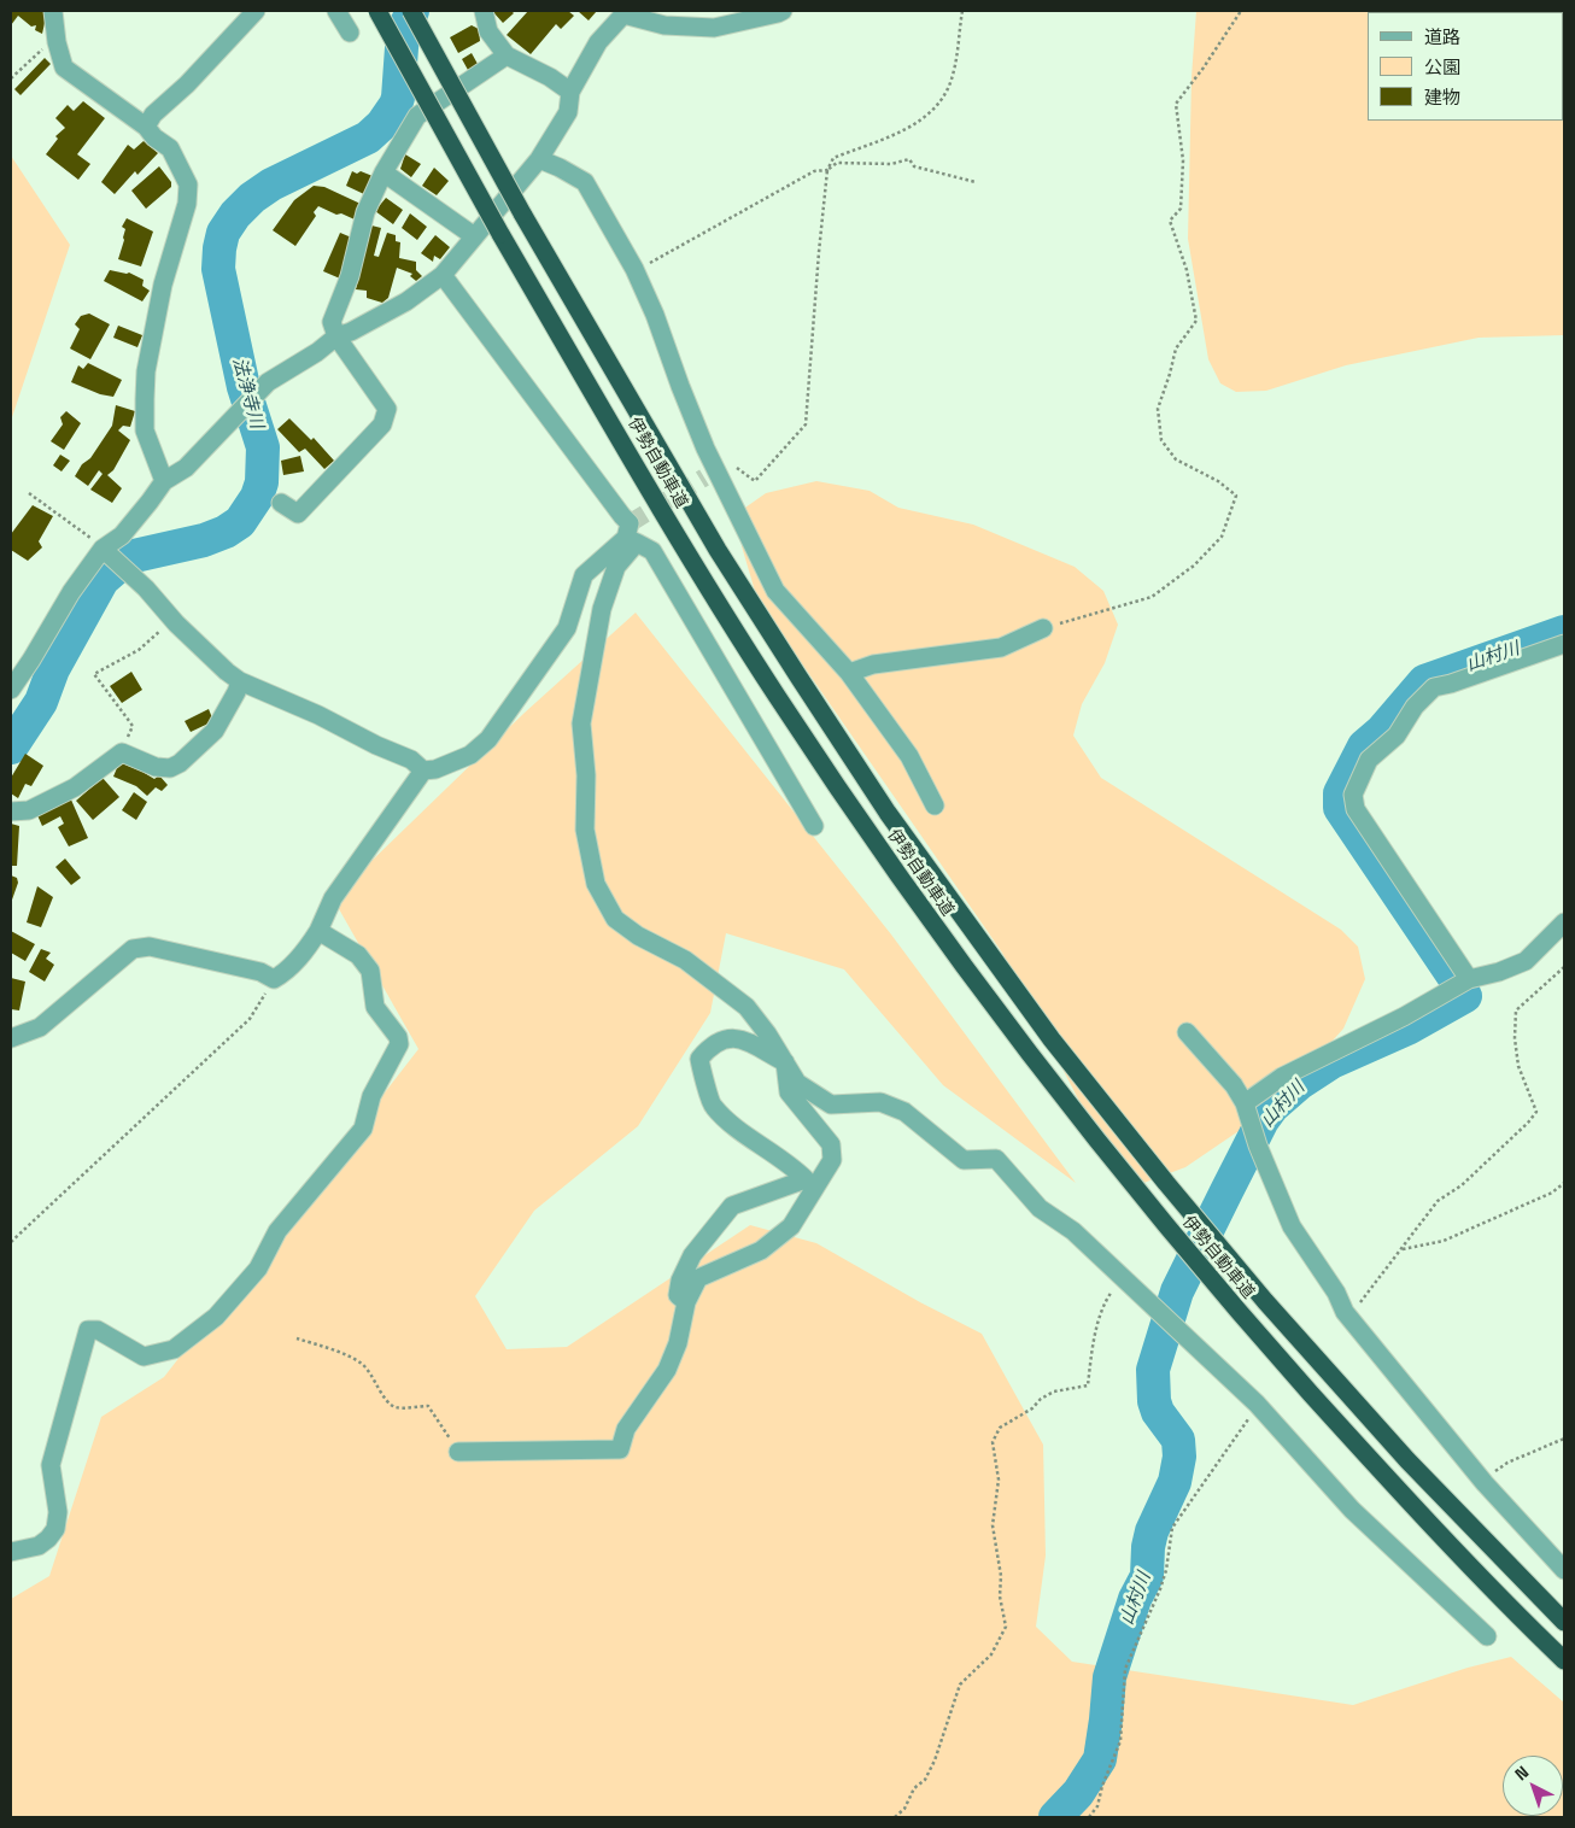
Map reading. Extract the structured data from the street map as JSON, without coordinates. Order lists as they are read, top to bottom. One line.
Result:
{"streets":{"highway":["伊勢自動車道"]},"water":["法浄寺川","山村川"],"legend":["道路","公園","建物"],"north":"top left"}
